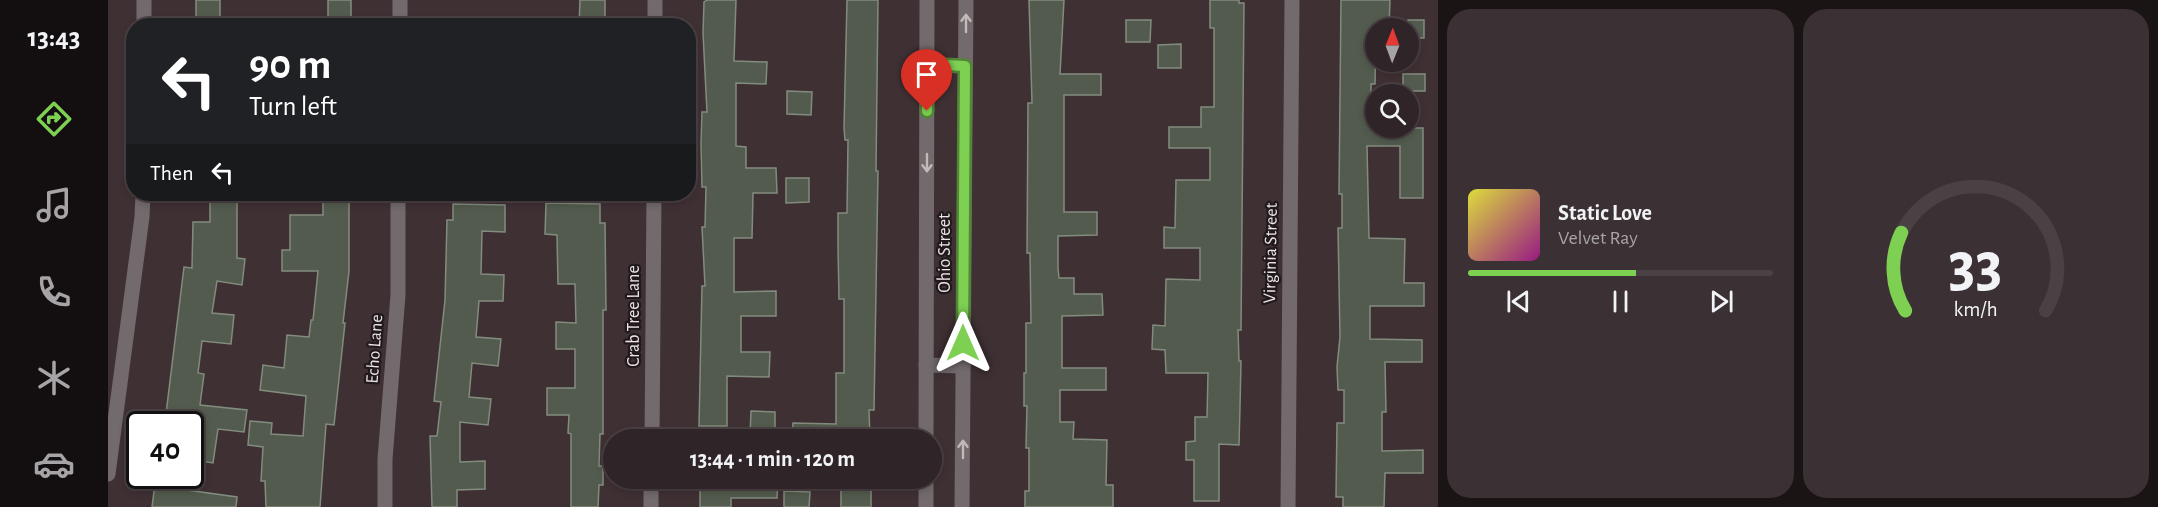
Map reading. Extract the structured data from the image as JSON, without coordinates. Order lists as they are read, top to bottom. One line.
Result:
{"streets":{"street":["Ohio Street","Virginia Street","Crab Tree Lane","Echo Lane"]},"north":"top","page":{"tabs":"13:43","turn":["90 m","Turn left"],"then":"Then","song":["Static Love","Velvet Ray"],"limit":"40","trip":"13:44 · 1 min · 120 m","gauge":["33","km/h"]}}
